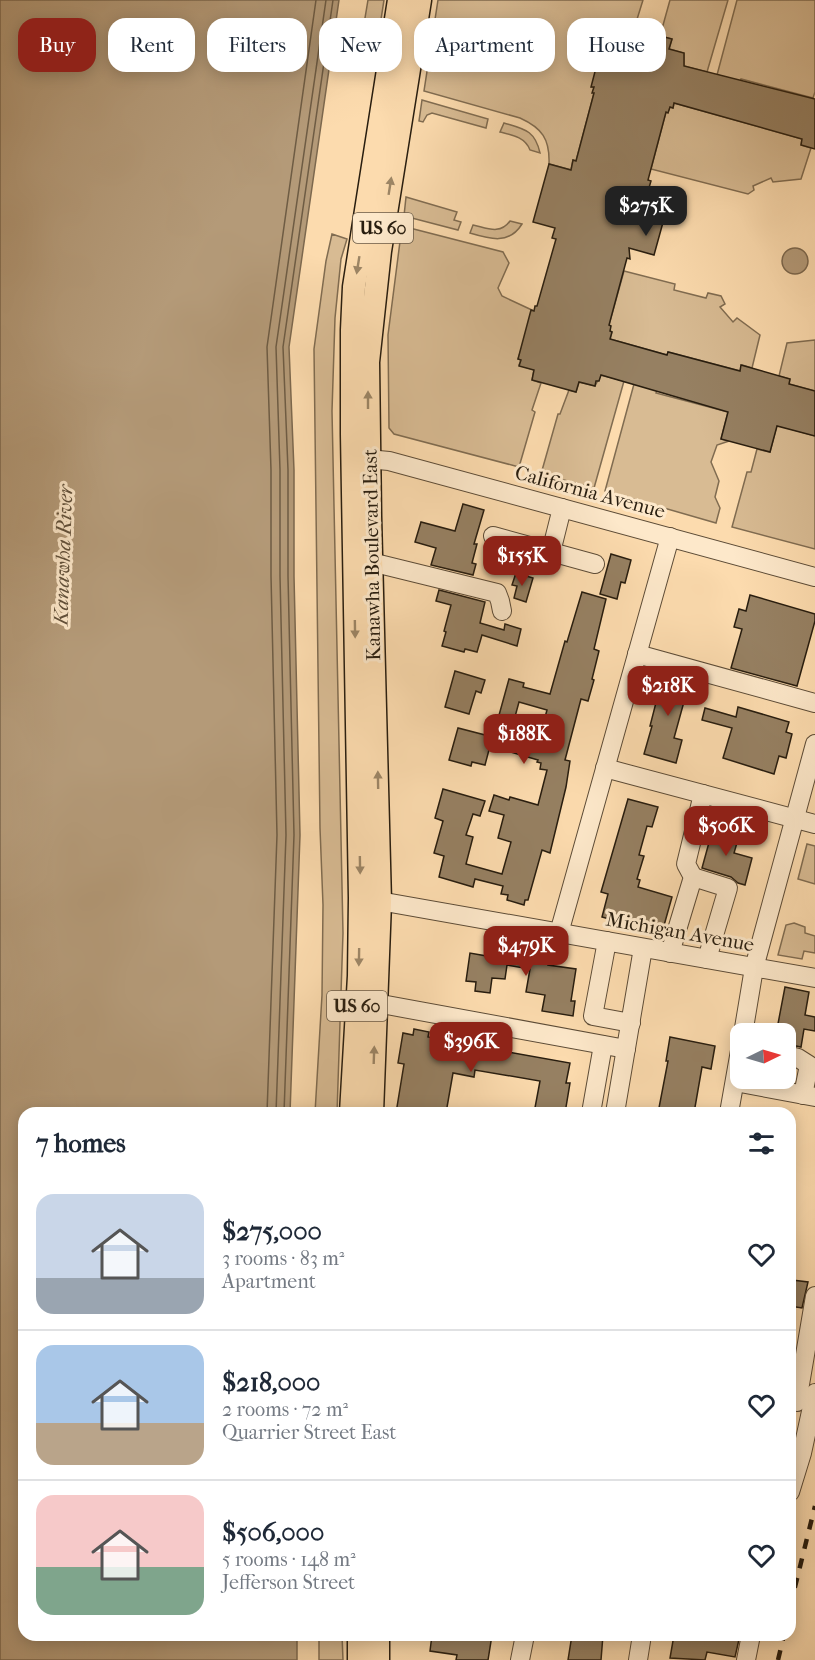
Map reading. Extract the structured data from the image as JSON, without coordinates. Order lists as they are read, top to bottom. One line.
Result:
{"streets":{"main road":["US 60","Kanawha Boulevard East"],"street":["California Avenue","Michigan Avenue"]},"crossings":[["California Avenue","Kanawha Boulevard East"],["Kanawha Boulevard East","Michigan Avenue"]],"water":["Kanawha River"],"north":"right","page":{"chip":["Buy","Rent","Filters","New","Apartment","House"],"price":["$275K","$155K","$218K","$188K","$506K","$479K","$396K"],"heading":"7 homes","list":[{"name":"$275,000","note":"3 rooms · 83 m² · Apartment"},{"name":"$218,000","note":"2 rooms · 72 m² · Quarrier Street East"},{"name":"$506,000","note":"5 rooms · 148 m² · Jefferson Street"}]}}
